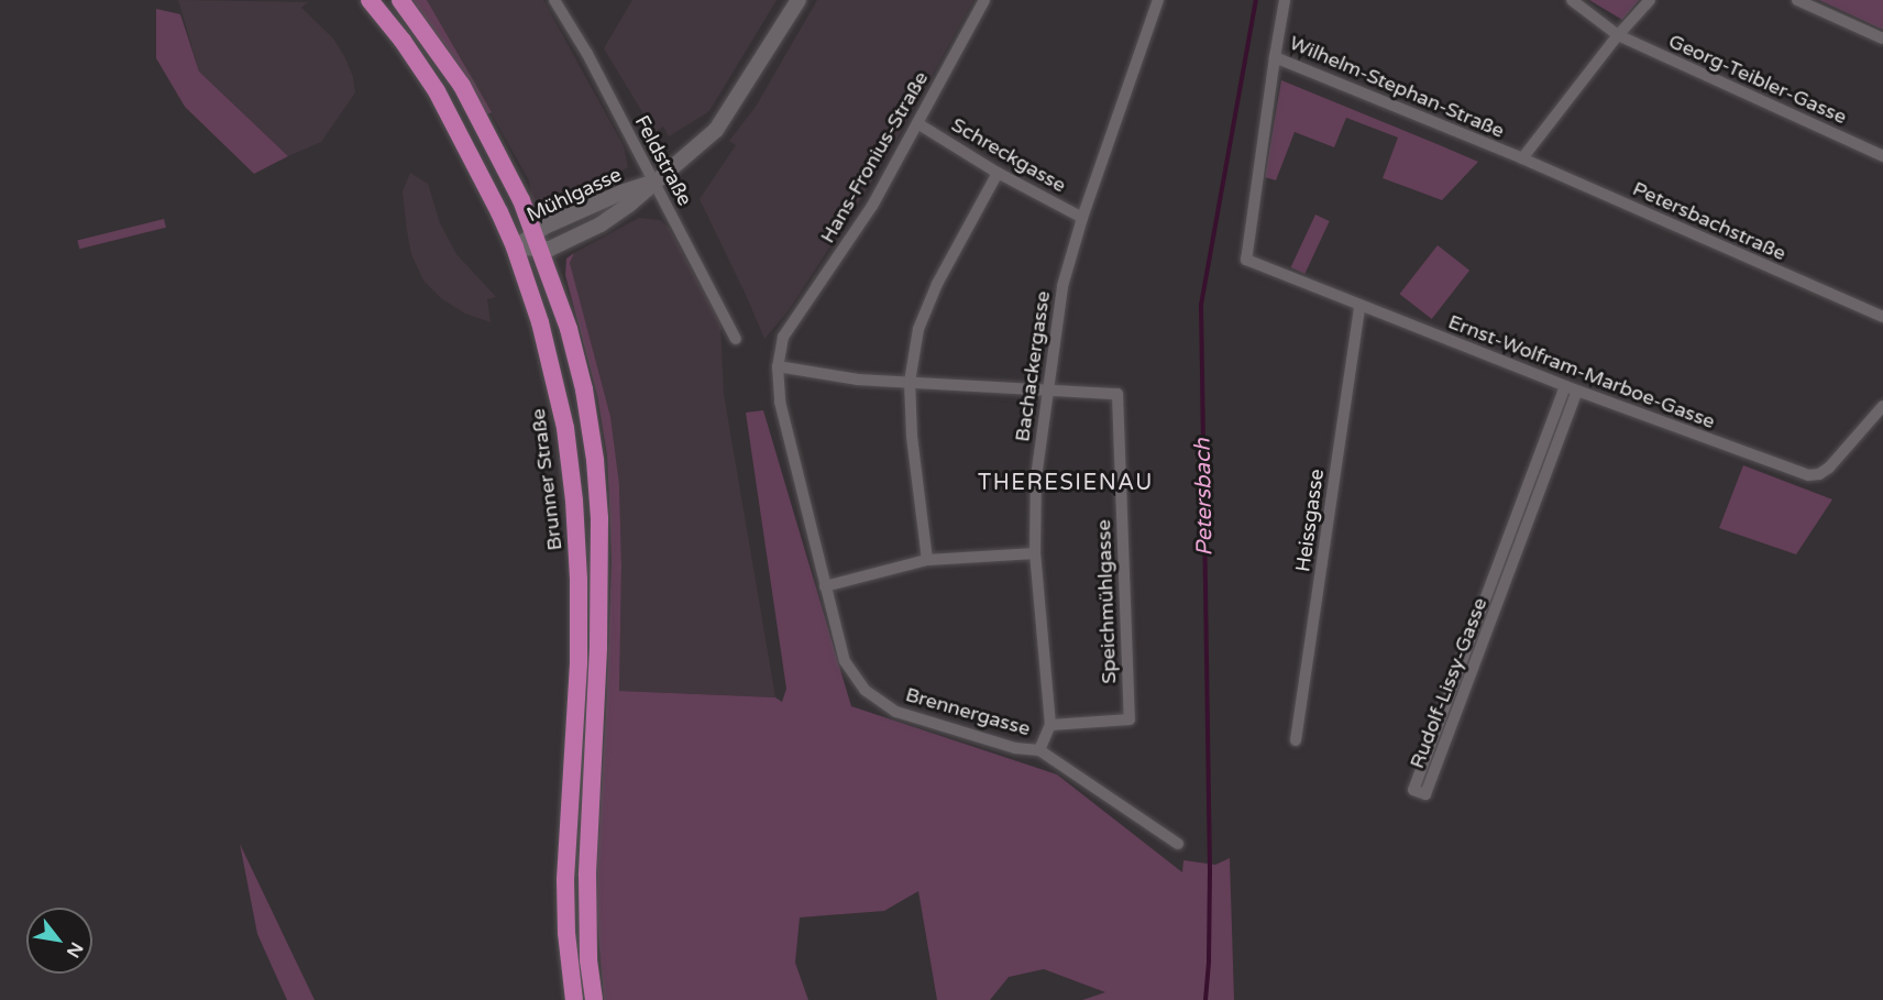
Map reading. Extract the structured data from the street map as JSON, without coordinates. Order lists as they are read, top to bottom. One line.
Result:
{"streets":{"main road":["Brunner Straße"],"street":["Georg-Teibler-Gasse","Wilhelm-Stephan-Straße","Schreckgasse","Hans-Fronius-Straße","Feldstraße","Mühlgasse","Petersbachstraße","Bachackergasse","Ernst-Wolfram-Marboe-Gasse","Heissgasse","Speichmühlgasse","Rudolf-Lissy-Gasse","Brennergasse"]},"crossings":[["Wilhelm-Stephan-Straße","Petersbachstraße"],["Wilhelm-Stephan-Straße","Ernst-Wolfram-Marboe-Gasse"],["Schreckgasse","Hans-Fronius-Straße"],["Schreckgasse","Bachackergasse"],["Hans-Fronius-Straße","Brennergasse"],["Feldstraße","Mühlgasse"],["Mühlgasse","Brunner Straße"],["Bachackergasse","Speichmühlgasse"],["Bachackergasse","Brennergasse"],["Ernst-Wolfram-Marboe-Gasse","Heissgasse"],["Ernst-Wolfram-Marboe-Gasse","Rudolf-Lissy-Gasse"]],"districts":["THERESIENAU"],"water":["Petersbach"],"north":"bottom right"}
